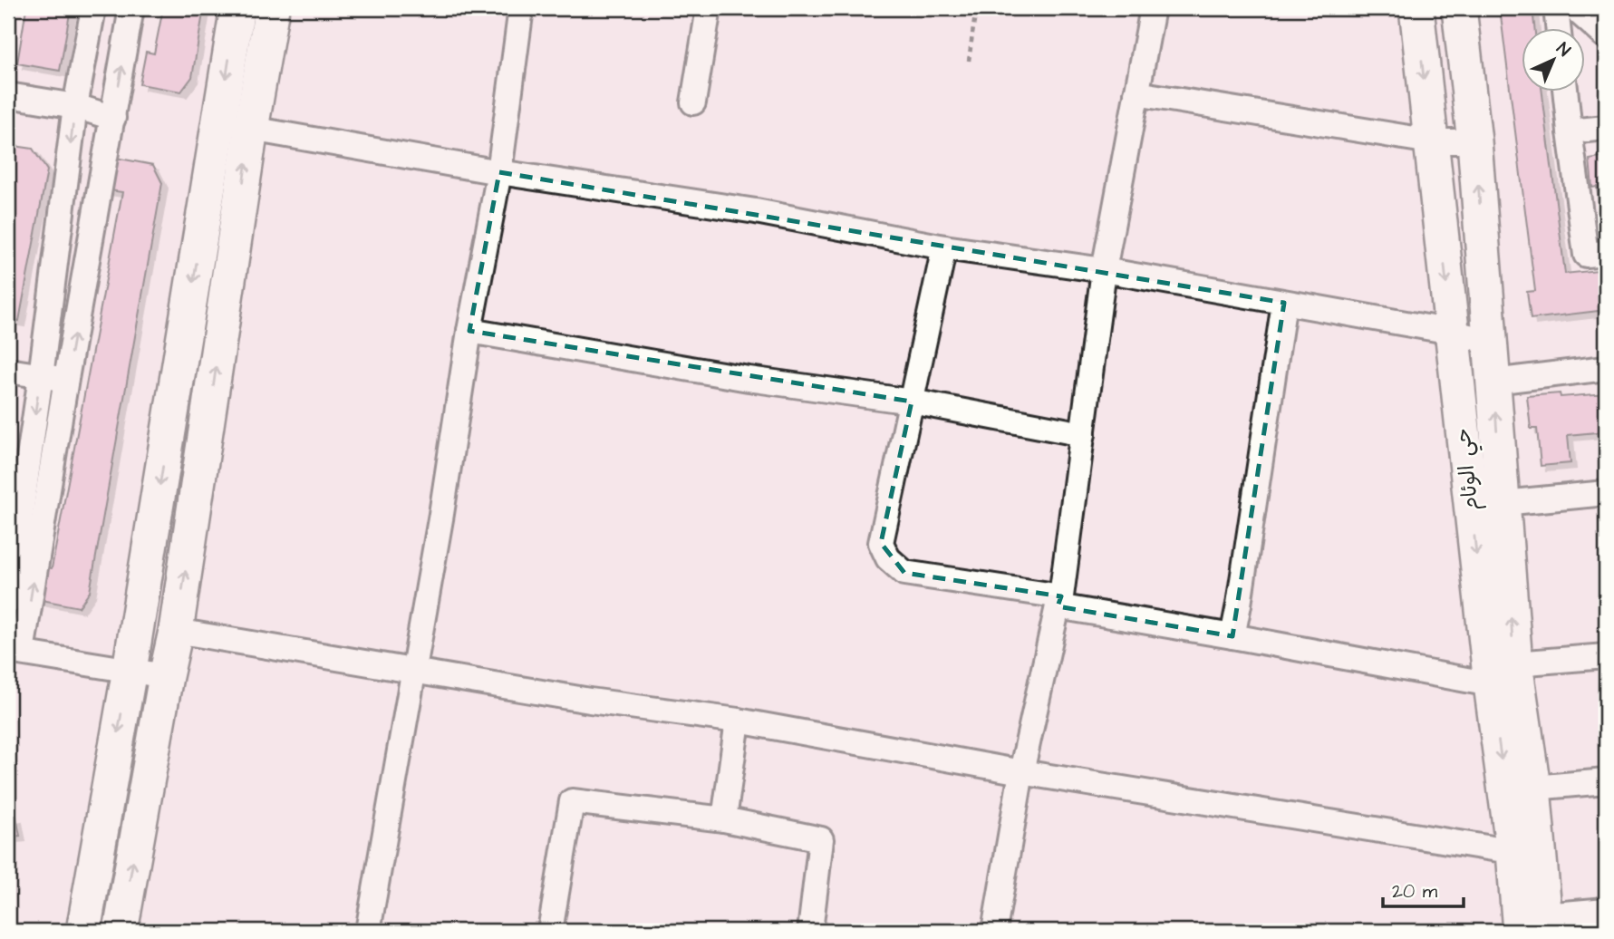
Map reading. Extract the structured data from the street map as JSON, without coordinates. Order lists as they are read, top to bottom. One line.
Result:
{"streets":{"street":["حي الوئام"]},"scale_bar":"20 m","north":"top right"}
